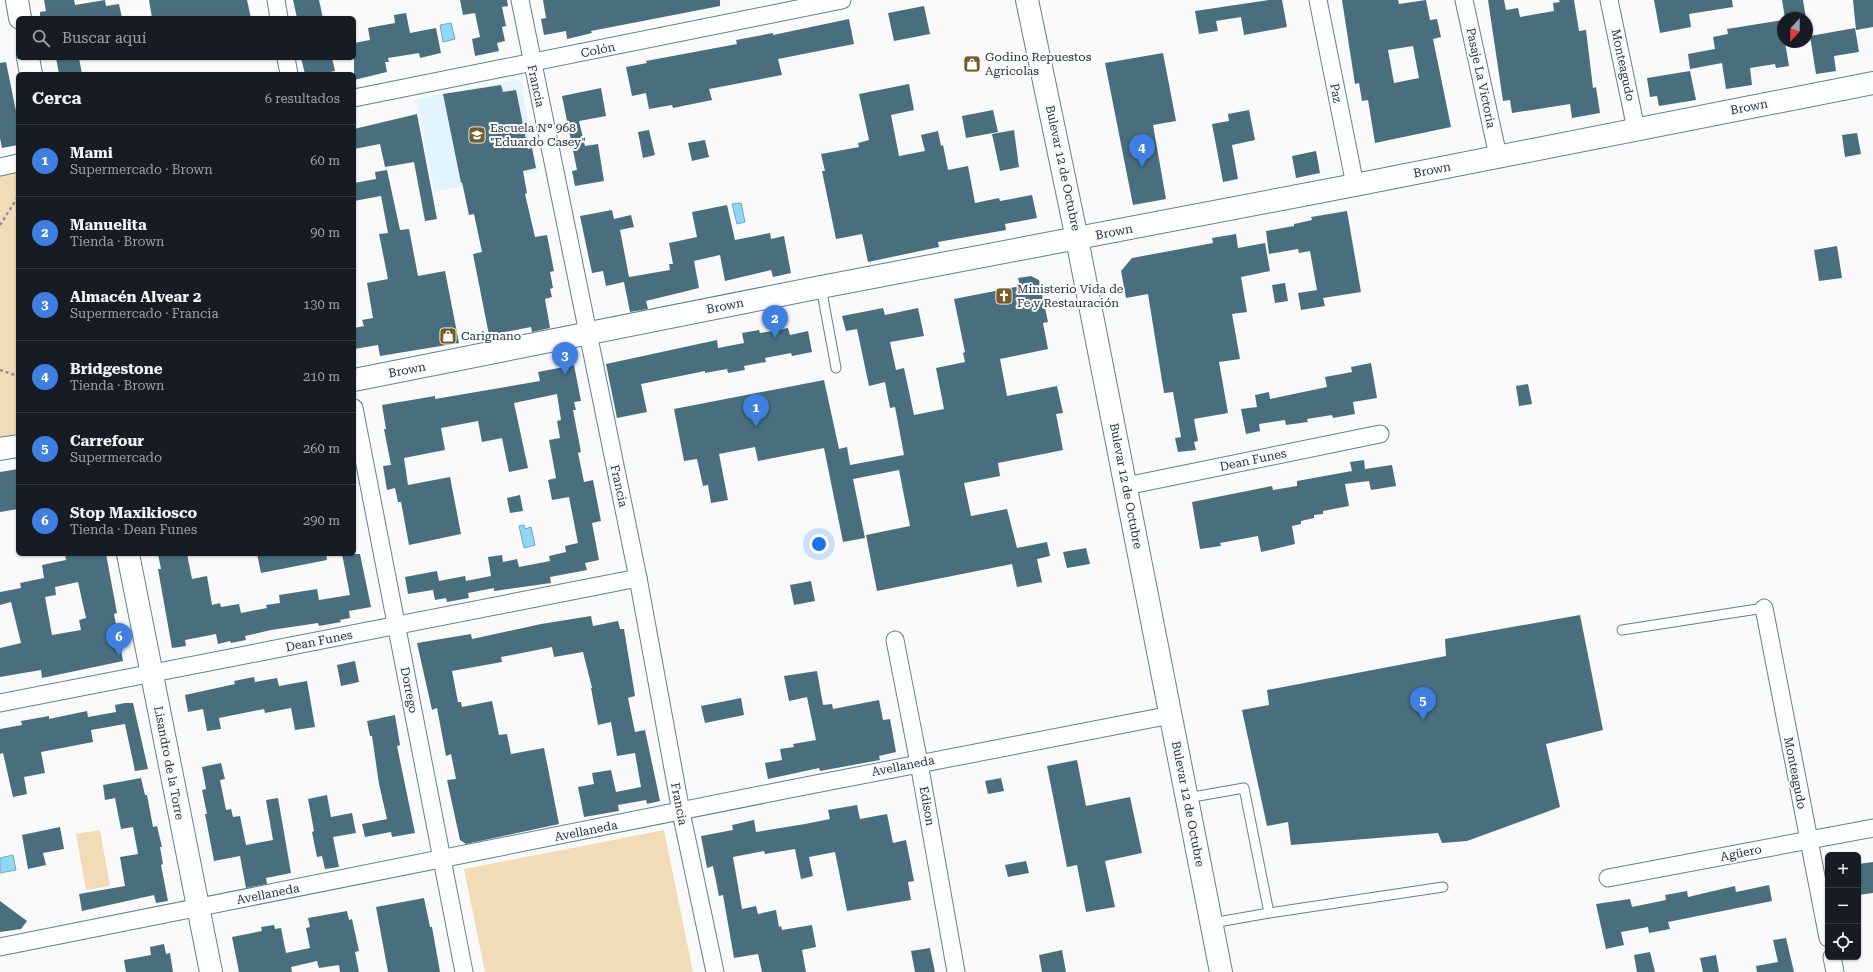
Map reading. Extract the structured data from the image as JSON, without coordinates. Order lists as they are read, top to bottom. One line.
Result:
{"streets":{"main road":["Brown","Bulevar 12 de Octubre","Lisandro de la Torre"],"street":["Colón","Monteagudo","Pasaje La Victoria","Francia","Paz","Dean Funes","Dorrego","Avellaneda","Edison","Agüero"]},"crossings":[["Colón","Francia"],["Monteagudo","Brown"],["Monteagudo","Agüero"],["Pasaje La Victoria","Brown"],["Francia","Brown"],["Francia","Dean Funes"],["Francia","Avellaneda"],["Paz","Brown"],["Brown","Bulevar 12 de Octubre"],["Bulevar 12 de Octubre","Dean Funes"],["Bulevar 12 de Octubre","Avellaneda"],["Dean Funes","Dorrego"],["Dean Funes","Lisandro de la Torre"],["Dorrego","Avellaneda"],["Lisandro de la Torre","Avellaneda"],["Avellaneda","Edison"]],"places":{"shop":["Godino Repuestos Agricolas","Carignano"],"school or university":["Escuela N° 968 \"Eduardo Casey\""],"church":["Ministerio Vida de Fe y Restauración"]},"north":"bottom","page":{"search":"Buscar aquí","heading":["Cerca","6 resultados"],"list":[{"mark":"1","name":"Mami","note":"Supermercado · Brown","value":"60 m"},{"mark":"2","name":"Manuelita","note":"Tienda · Brown","value":"90 m"},{"mark":"3","name":"Almacén Alvear 2","note":"Supermercado · Francia","value":"130 m"},{"mark":"4","name":"Bridgestone","note":"Tienda · Brown","value":"210 m"},{"mark":"5","name":"Carrefour","note":"Supermercado","value":"260 m"},{"mark":"6","name":"Stop Maxikiosco","note":"Tienda · Dean Funes","value":"290 m"}],"pins":["4","2","3","1","6","5"],"map_buttons":["+","−"]}}
